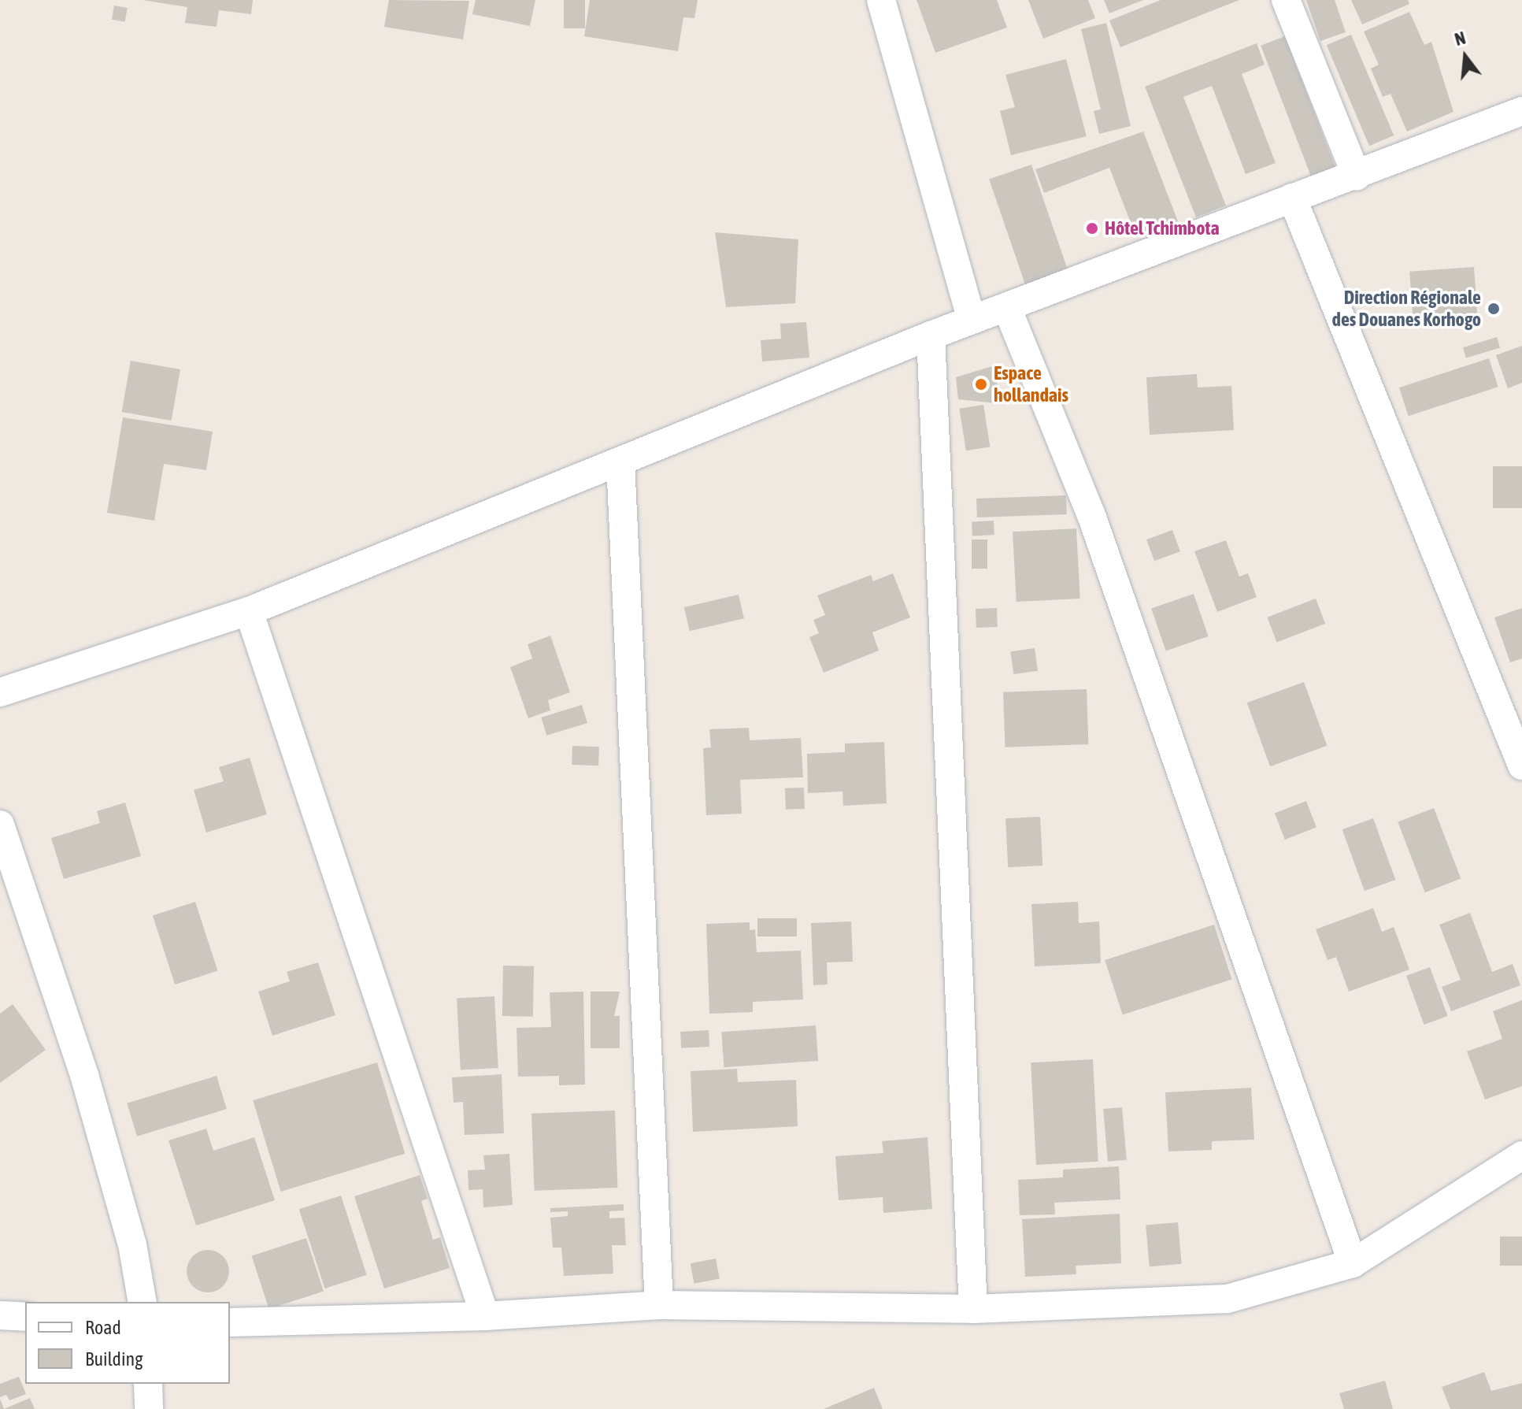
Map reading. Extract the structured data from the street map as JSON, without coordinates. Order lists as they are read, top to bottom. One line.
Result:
{"places":["Hôtel Tchimbota","Direction Régionale des Douanes Korhogo","Espace hollandais"],"legend":["Road","Building"],"north":"top"}
